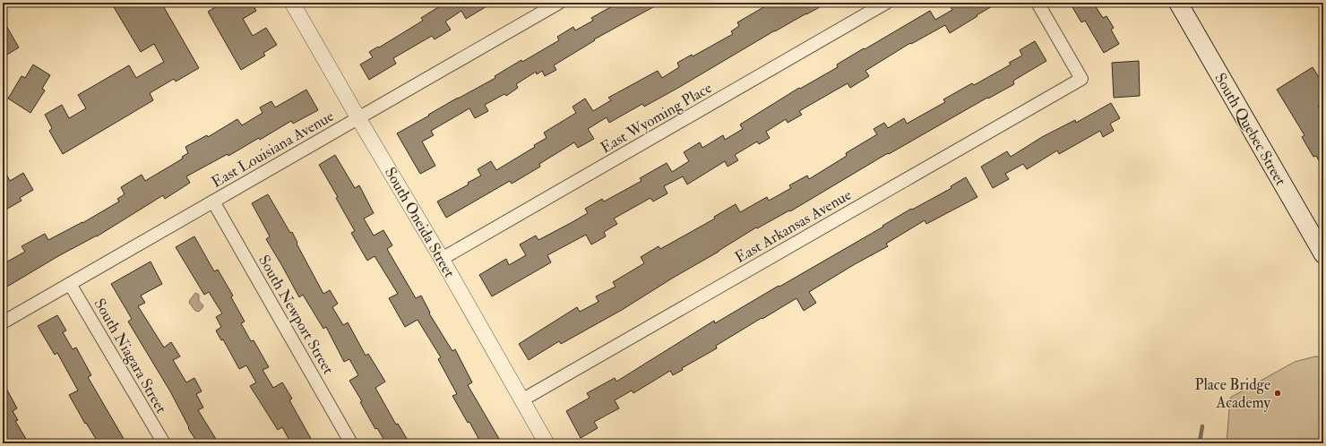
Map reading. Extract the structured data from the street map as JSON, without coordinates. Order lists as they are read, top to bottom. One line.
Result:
{"streets":{"main road":["South Quebec Street"],"street":["East Wyoming Place","East Louisiana Avenue","South Oneida Street","East Arkansas Avenue","South Newport Street","South Niagara Street"]},"crossings":[["East Wyoming Place","South Oneida Street"],["East Louisiana Avenue","South Oneida Street"],["East Louisiana Avenue","South Newport Street"],["East Louisiana Avenue","South Niagara Street"],["South Oneida Street","East Arkansas Avenue"]],"places":["Place Bridge Academy"]}
